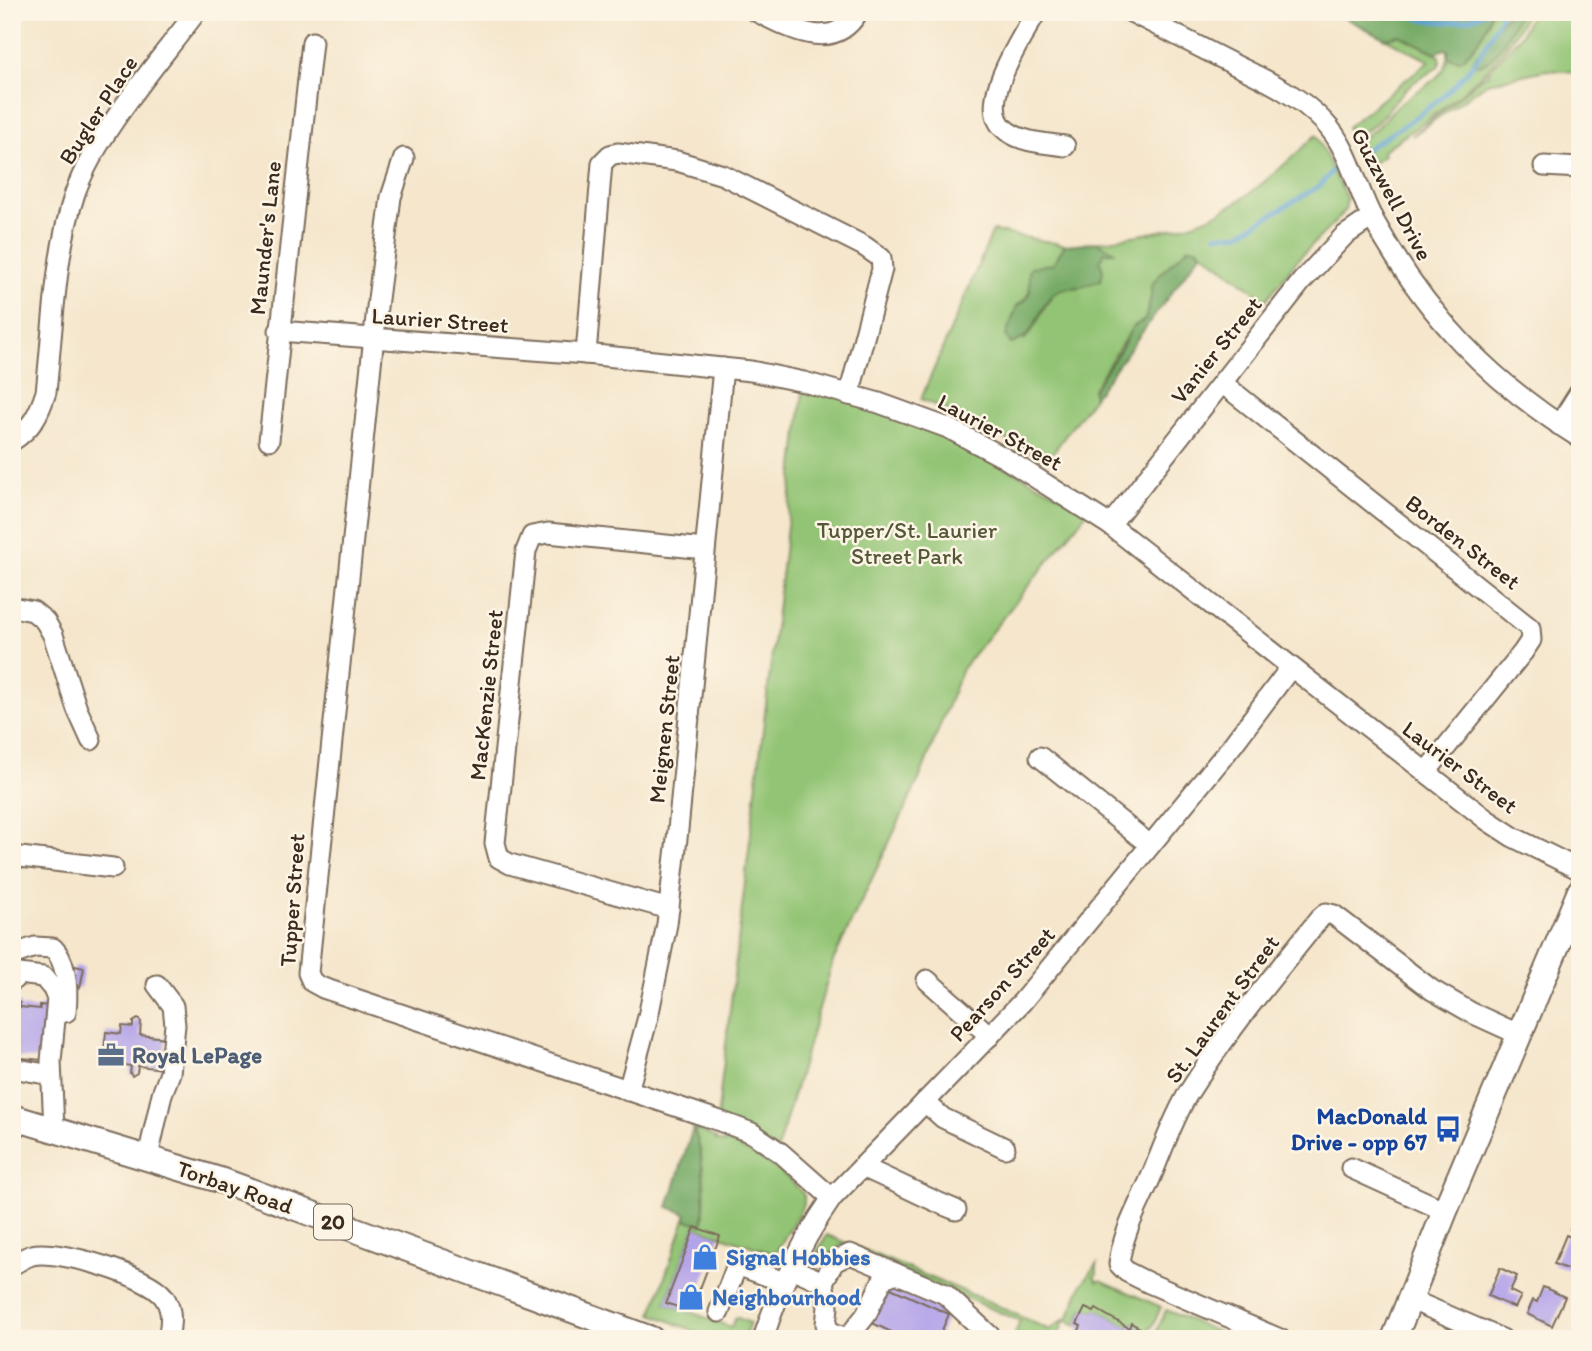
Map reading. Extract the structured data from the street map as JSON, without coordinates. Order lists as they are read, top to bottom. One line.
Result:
{"streets":{"main road":["Torbay Road","20"],"street":["Bugler Place","Guzzwell Drive","Maunder's Lane","Laurier Street","Vanier Street","Borden Street","MacKenzie Street","Meignen Street","Tupper Street","Pearson Street","St. Laurent Street"]},"crossings":[["Guzzwell Drive","Vanier Street"],["Maunder's Lane","Laurier Street"],["Laurier Street","Vanier Street"],["Laurier Street","Borden Street"],["Laurier Street","Meignen Street"],["Laurier Street","Tupper Street"],["Laurier Street","Pearson Street"],["Vanier Street","Borden Street"],["MacKenzie Street","Meignen Street"],["Meignen Street","Tupper Street"],["Tupper Street","Pearson Street"]],"parks":["Tupper/St. Laurier Street Park"],"places":{"office":["Royal LePage"],"bus stop":["MacDonald Drive - opp 67"],"shop":["Signal Hobbies","Neighbourhood"]}}
